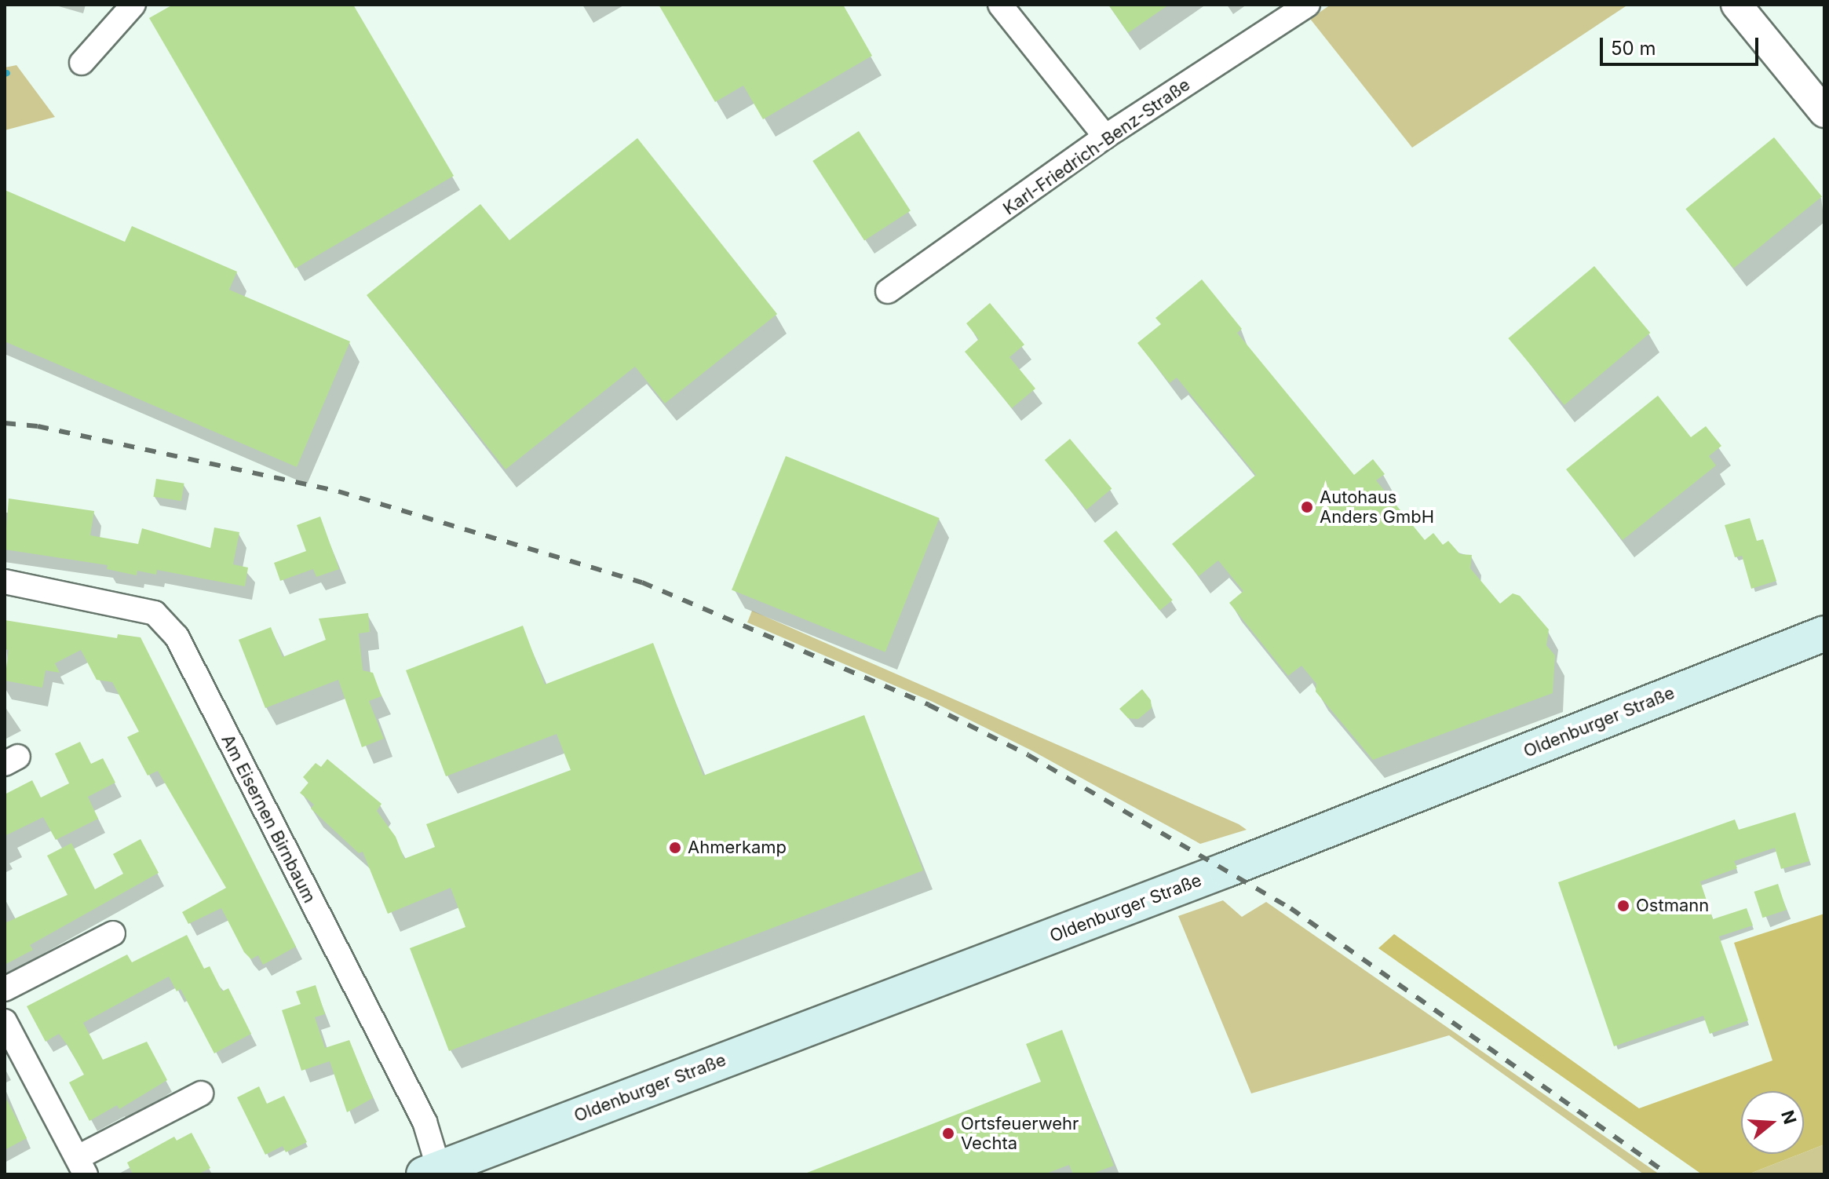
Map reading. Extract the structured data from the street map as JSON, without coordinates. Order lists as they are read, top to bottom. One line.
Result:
{"streets":{"main road":["Oldenburger Straße"],"street":["Karl-Friedrich-Benz-Straße","Am Eisernen Birnbaum"]},"crossings":[["Oldenburger Straße","Am Eisernen Birnbaum"]],"places":["Autohaus Anders GmbH","Ahmerkamp","Ostmann","Ortsfeuerwehr Vechta"],"scale_bar":"50 m","north":"right"}
